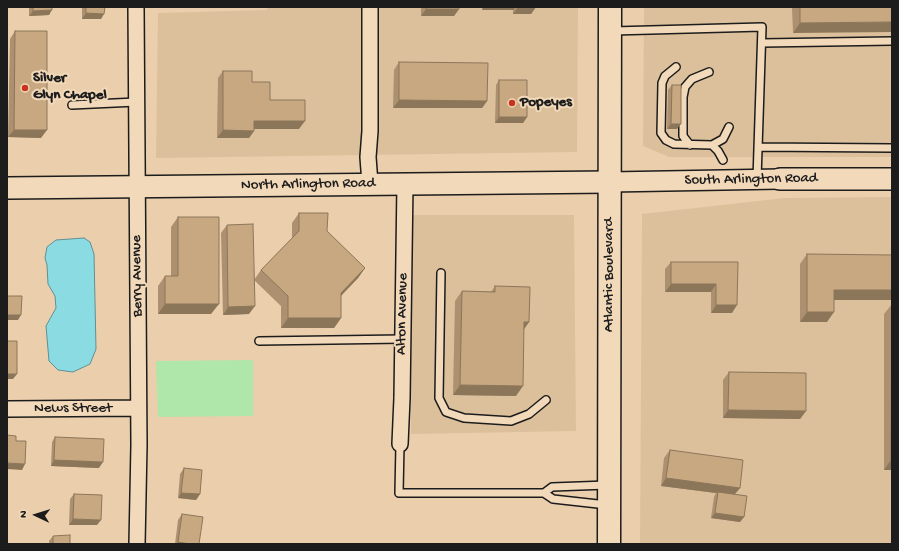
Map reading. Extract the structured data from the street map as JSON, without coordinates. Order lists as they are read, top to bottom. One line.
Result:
{"streets":{"main road":["South Arlington Road","North Arlington Road","Atlantic Boulevard"],"street":["Berry Avenue","Alton Avenue","News Street"]},"crossings":[["South Arlington Road","North Arlington Road"],["South Arlington Road","Atlantic Boulevard"],["North Arlington Road","Atlantic Boulevard"],["North Arlington Road","Berry Avenue"],["North Arlington Road","Alton Avenue"],["Berry Avenue","News Street"]],"places":["Silver Glyn Chapel","Popeyes"],"north":"left"}
